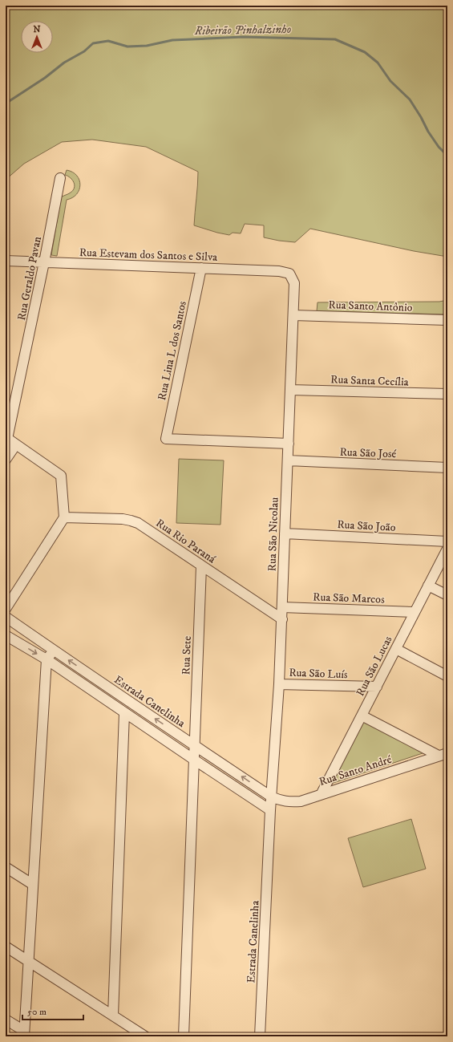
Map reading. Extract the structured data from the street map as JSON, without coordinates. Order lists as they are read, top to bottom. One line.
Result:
{"streets":{"street":["Rua Estevam dos Santos e Silva","Rua Geraldo Pavan","Rua Santo Antônio","Rua Lina L dos Santos","Rua Santa Cecília","Rua São José","Rua São João","Rua São Nicolau","Rua Rio Paraná","Rua São Marcos","Rua Sete","Rua São Lucas","Rua São Luís","Estrada Canelinha","Rua Santo André"]},"crossings":[["Rua Estevam dos Santos e Silva","Rua Geraldo Pavan"],["Rua Estevam dos Santos e Silva","Rua Lina L dos Santos"],["Rua Estevam dos Santos e Silva","Rua São Nicolau"],["Rua Santo Antônio","Rua São Nicolau"],["Rua Lina L dos Santos","Rua São Nicolau"],["Rua Santa Cecília","Rua São Nicolau"],["Rua São José","Rua São Nicolau"],["Rua São João","Rua São Nicolau"],["Rua São Nicolau","Rua Rio Paraná"],["Rua São Nicolau","Rua São Marcos"],["Rua São Nicolau","Rua São Luís"],["Rua São Nicolau","Estrada Canelinha"],["Rua São Nicolau","Rua Santo André"],["Rua Rio Paraná","Rua Sete"],["Rua São Marcos","Rua São Lucas"],["Rua Sete","Estrada Canelinha"],["Rua São Lucas","Rua São Luís"],["Rua São Lucas","Rua Santo André"],["Estrada Canelinha","Rua Santo André"]],"water":["Ribeirão Pinhalzinho"],"scale_bar":"50 m","north":"top"}
